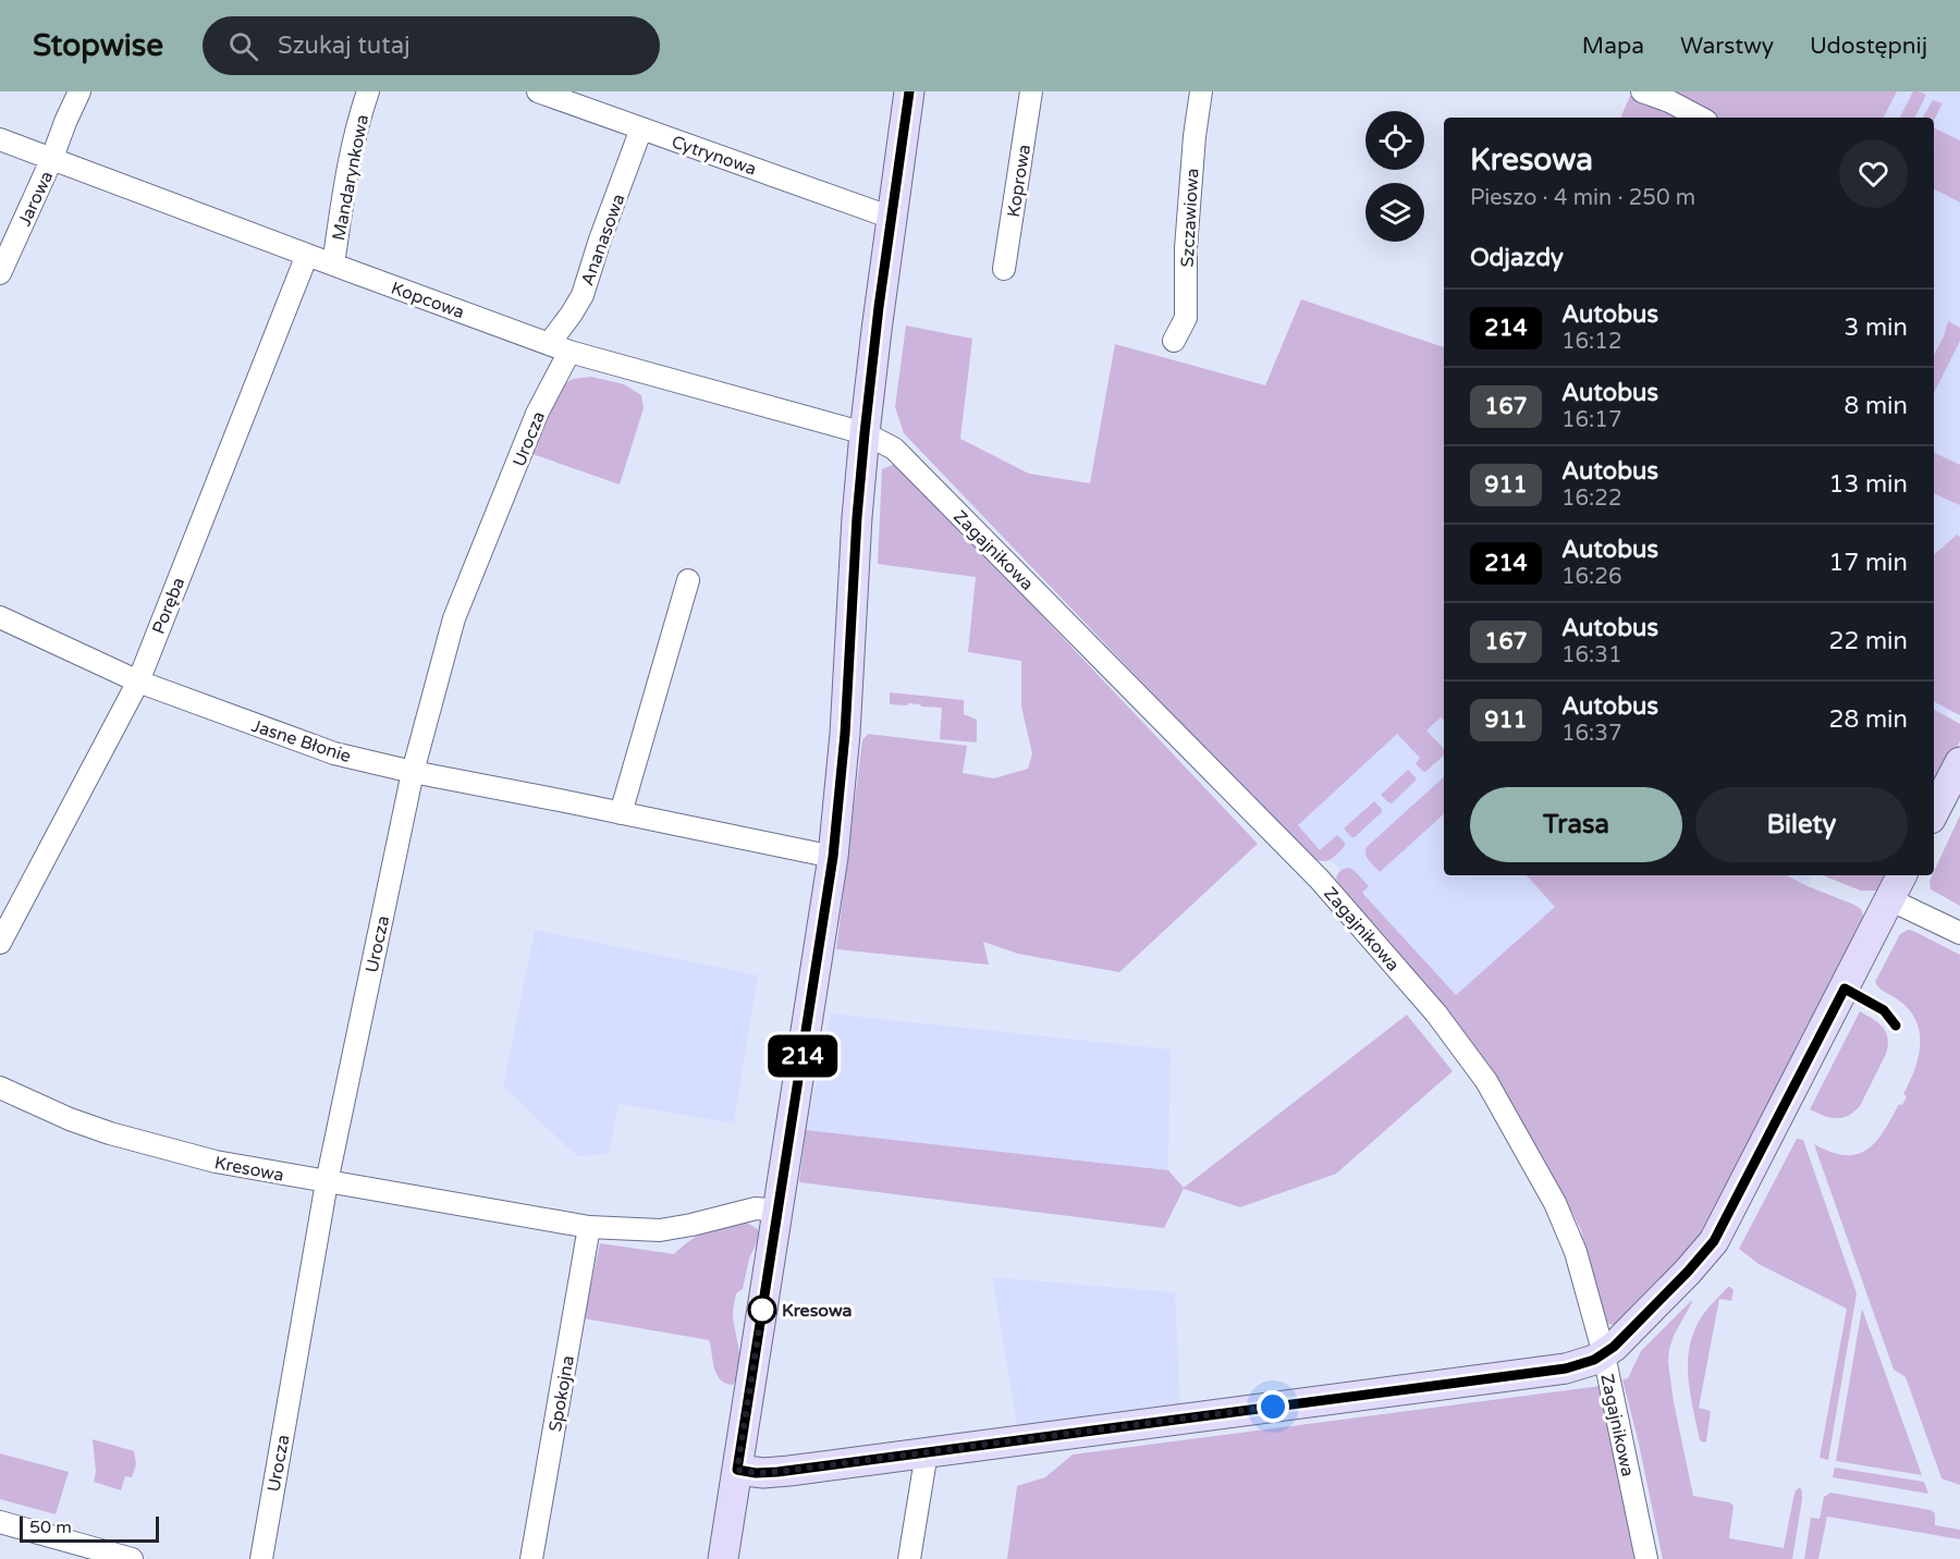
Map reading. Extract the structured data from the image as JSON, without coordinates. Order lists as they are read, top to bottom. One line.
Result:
{"streets":{"street":["Cytrynowa","Mandarynkowa","Koprowa","Jarowa","Szczawiowa","Ananasowa","Kopcowa","Urocza","Zagajnikowa","Poręba","Jasne Błonie","Kresowa","Spokojna"]},"crossings":[["Cytrynowa","Ananasowa"],["Mandarynkowa","Kopcowa"],["Jarowa","Kopcowa"],["Ananasowa","Kopcowa"],["Kopcowa","Urocza"],["Kopcowa","Zagajnikowa"],["Kopcowa","Poręba"],["Urocza","Jasne Błonie"],["Urocza","Kresowa"],["Poręba","Jasne Błonie"],["Kresowa","Spokojna"]],"places":["Kresowa"],"lines":["bus line 214"],"scale_bar":"50 m","page":{"header":"Stopwise","search":"Szukaj tutaj","nav":["Mapa","Warstwy","Udostępnij"],"on_map":"214","heading":[["Kresowa","Pieszo · 4 min · 250 m"],"Odjazdy"],"list":[{"mark":"214","name":"Autobus","note":"16:12","value":"3 min"},{"mark":"167","name":"Autobus","note":"16:17","value":"8 min"},{"mark":"911","name":"Autobus","note":"16:22","value":"13 min"},{"mark":"214","name":"Autobus","note":"16:26","value":"17 min"},{"mark":"167","name":"Autobus","note":"16:31","value":"22 min"},{"mark":"911","name":"Autobus","note":"16:37","value":"28 min"}],"buttons":["Trasa","Bilety"],"scale":"50 m"}}
